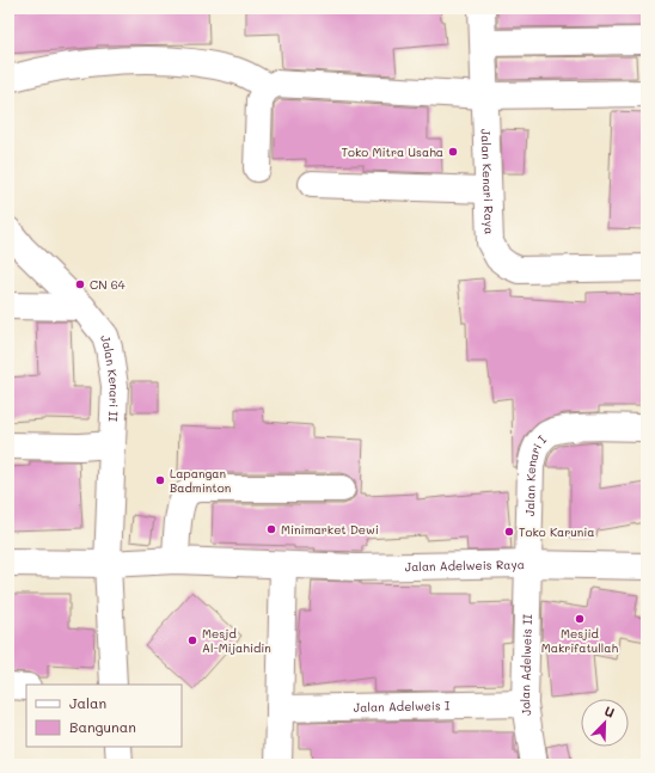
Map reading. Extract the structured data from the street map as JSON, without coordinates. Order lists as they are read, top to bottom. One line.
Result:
{"streets":{"street":["Jalan Kenari Raya","Jalan Kenari II","Jalan Kenari I","Jalan Adelweis Raya","Jalan Adelweis II","Jalan Adelweis I"]},"crossings":[["Jalan Kenari II","Jalan Adelweis Raya"],["Jalan Kenari I","Jalan Adelweis Raya"],["Jalan Kenari I","Jalan Adelweis II"],["Jalan Adelweis Raya","Jalan Adelweis II"],["Jalan Adelweis II","Jalan Adelweis I"]],"places":["Toko Mitra Usaha","CN 64","Lapangan Badminton","Minimarket Dewi","Toko Karunia","Mesjid Makrifatullah","Mesjd Al-Mijahidin"],"legend":["Jalan","Bangunan"],"north":"top right"}
